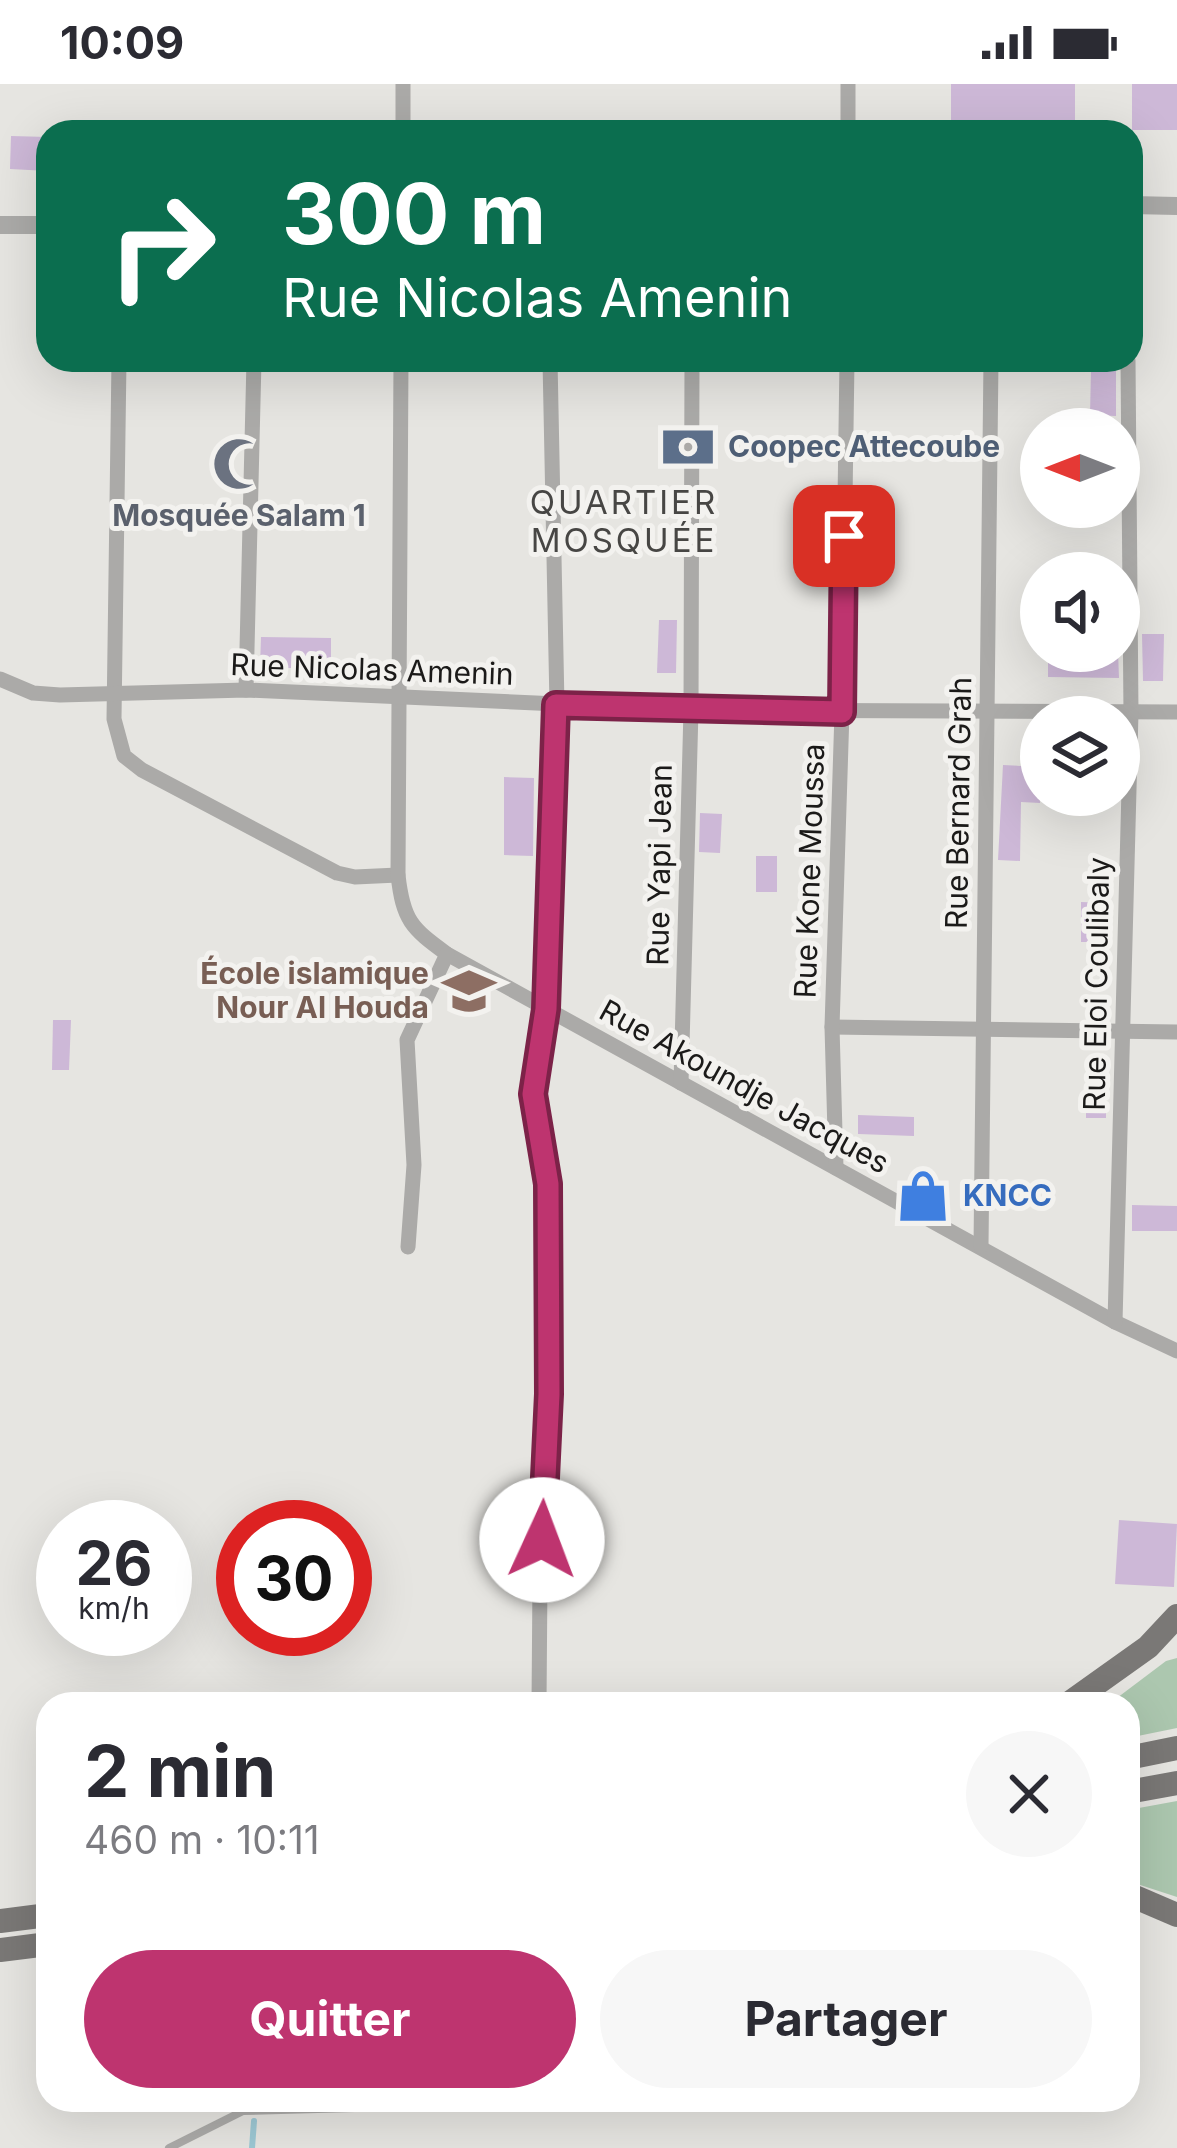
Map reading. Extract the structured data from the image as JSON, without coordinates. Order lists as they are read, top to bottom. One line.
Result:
{"streets":{"street":["Rue Nicolas Amenin","Rue Bernard Grah","Rue Yapi Jean","Rue Kone Moussa","Rue Eloi Coulibaly","Rue Akoundje Jacques"]},"crossings":[["Rue Nicolas Amenin","Rue Bernard Grah"],["Rue Nicolas Amenin","Rue Yapi Jean"],["Rue Nicolas Amenin","Rue Kone Moussa"],["Rue Nicolas Amenin","Rue Akoundje Jacques"],["Rue Bernard Grah","Rue Akoundje Jacques"],["Rue Yapi Jean","Rue Akoundje Jacques"],["Rue Kone Moussa","Rue Akoundje Jacques"],["Rue Eloi Coulibaly","Rue Akoundje Jacques"]],"districts":["QUARTIER MOSQUÉE"],"places":{"bank":["Coopec Attecoube"],"mosque":["Mosquée Salam 1"],"school or university":["École islamique Nour Al Houda"],"shop":["KNCC"]},"north":"left","page":{"status":"10:09","turn":["300 m","Rue Nicolas Amenin"],"speed":"26 km/h","limit":"30","heading":["2 min","460 m · 10:11"],"buttons":["Quitter","Partager"]}}
